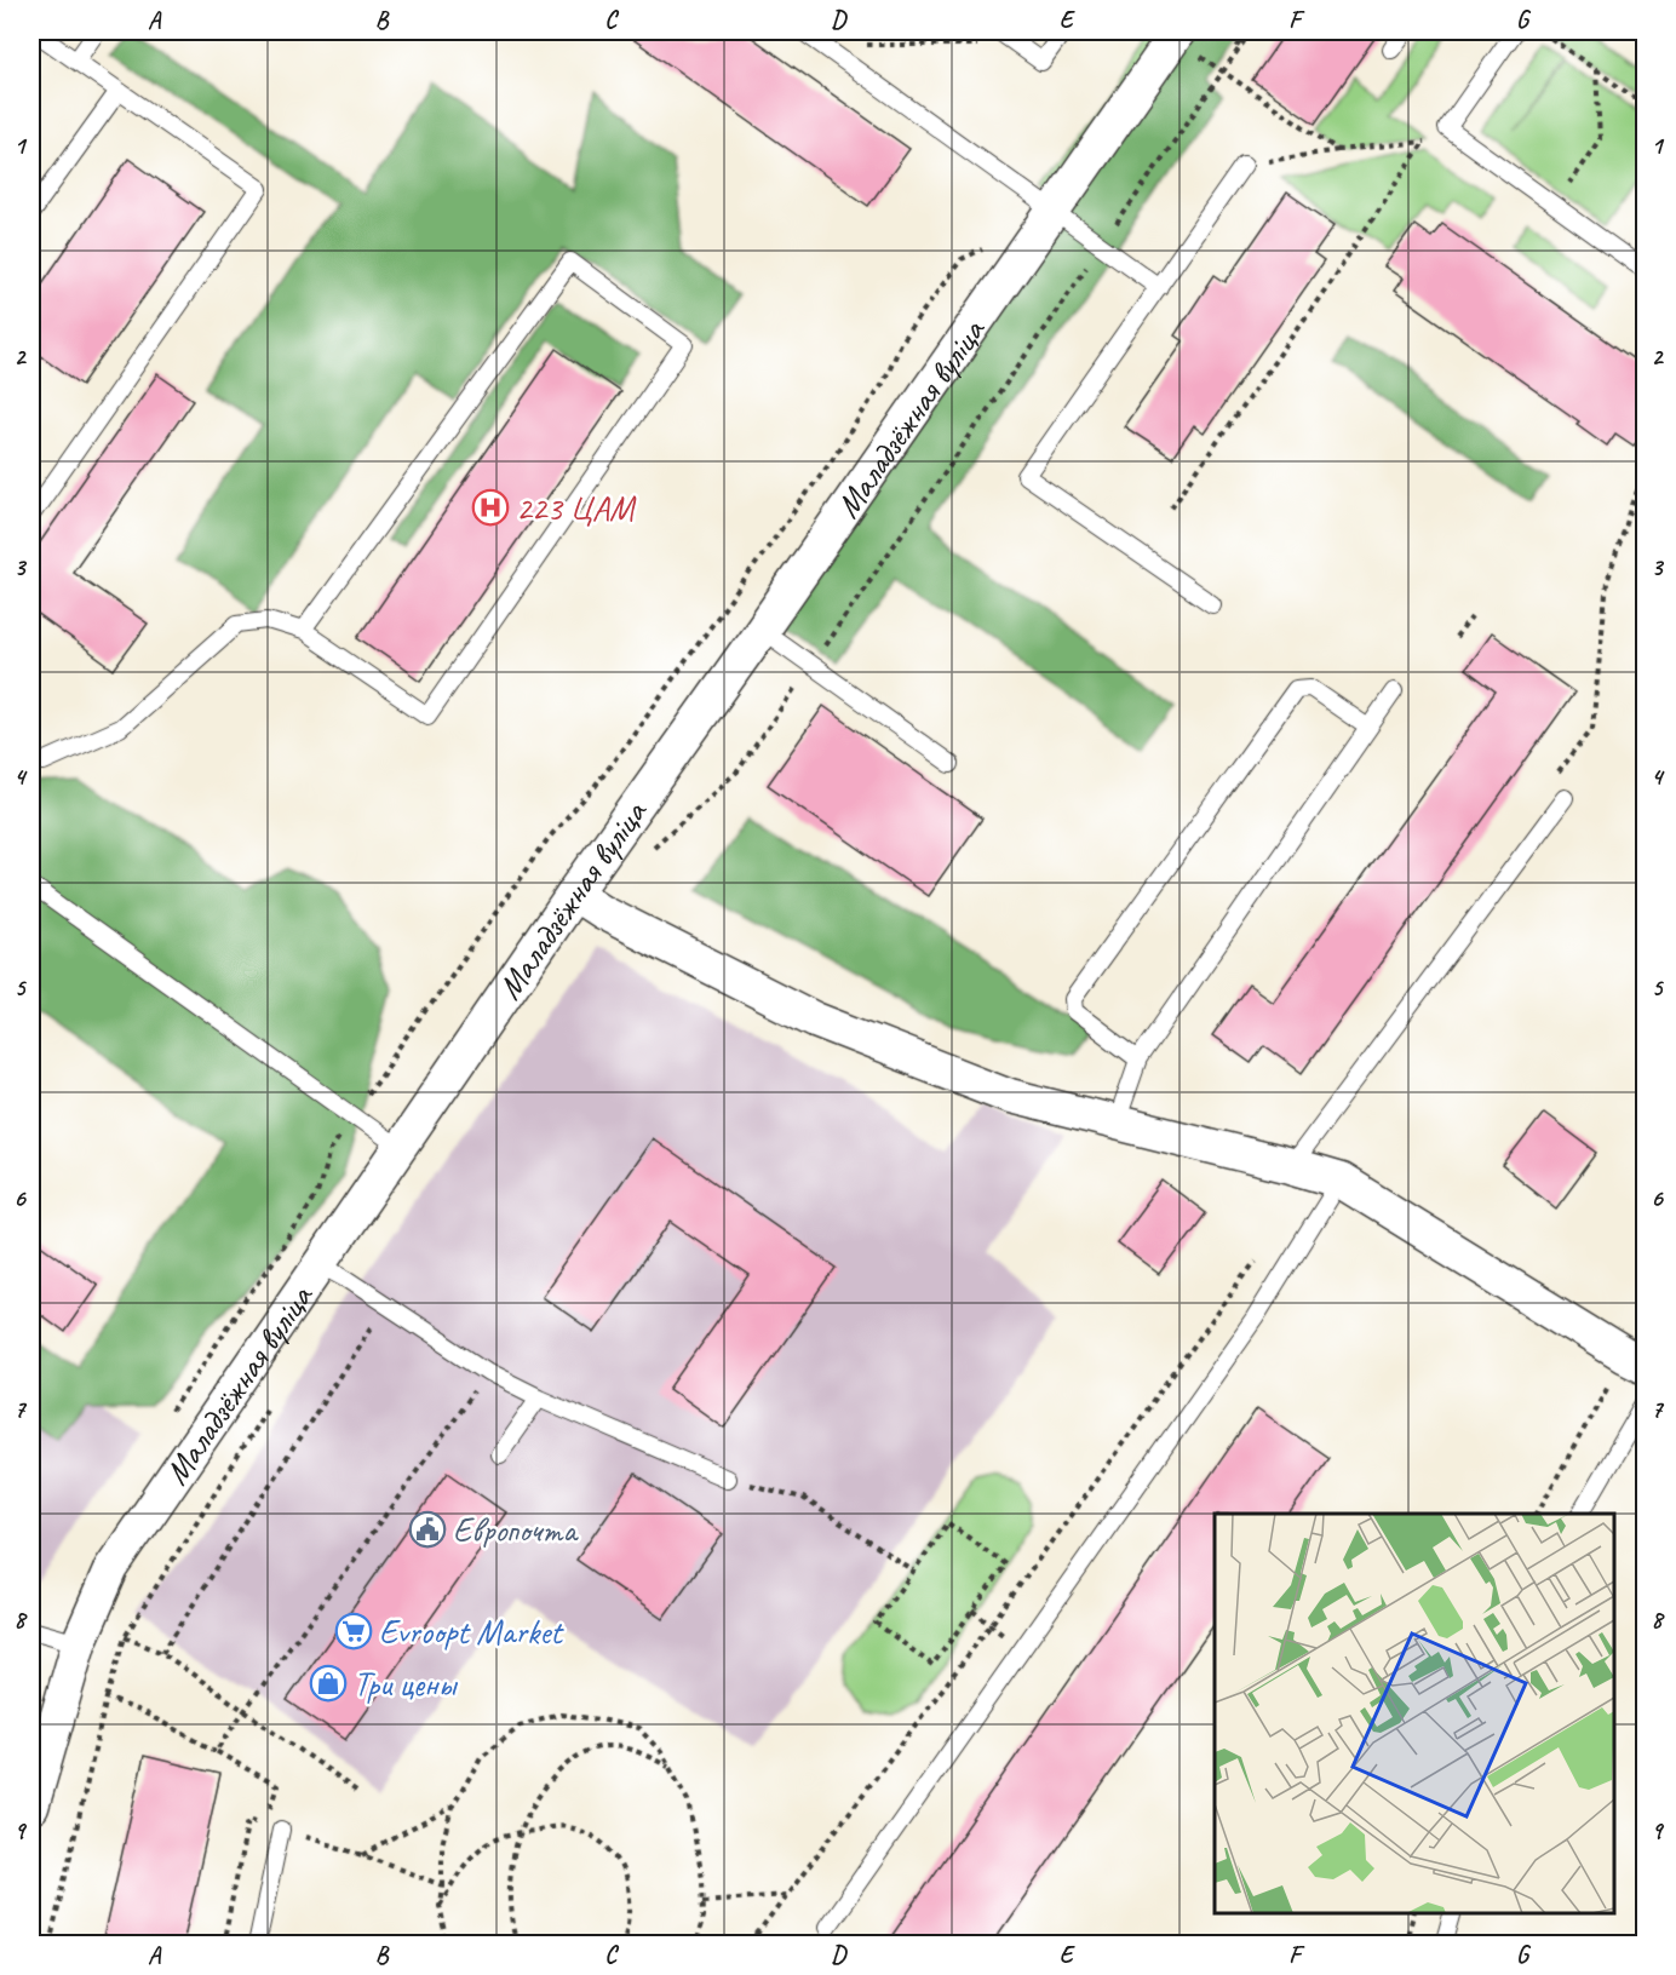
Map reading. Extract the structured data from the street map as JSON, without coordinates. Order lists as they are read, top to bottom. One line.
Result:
{"streets":{"street":["Маладзёжная вуліца"]},"places":{"hospital":["223 ЦAM"],"public building":["Европочта"],"supermarket":["Evroopt Market"],"shop":["Три цены"]},"grid":{"columns":["A","B","C","D","E","F","G"],"rows":["1","2","3","4","5","6","7","8","9"]}}
